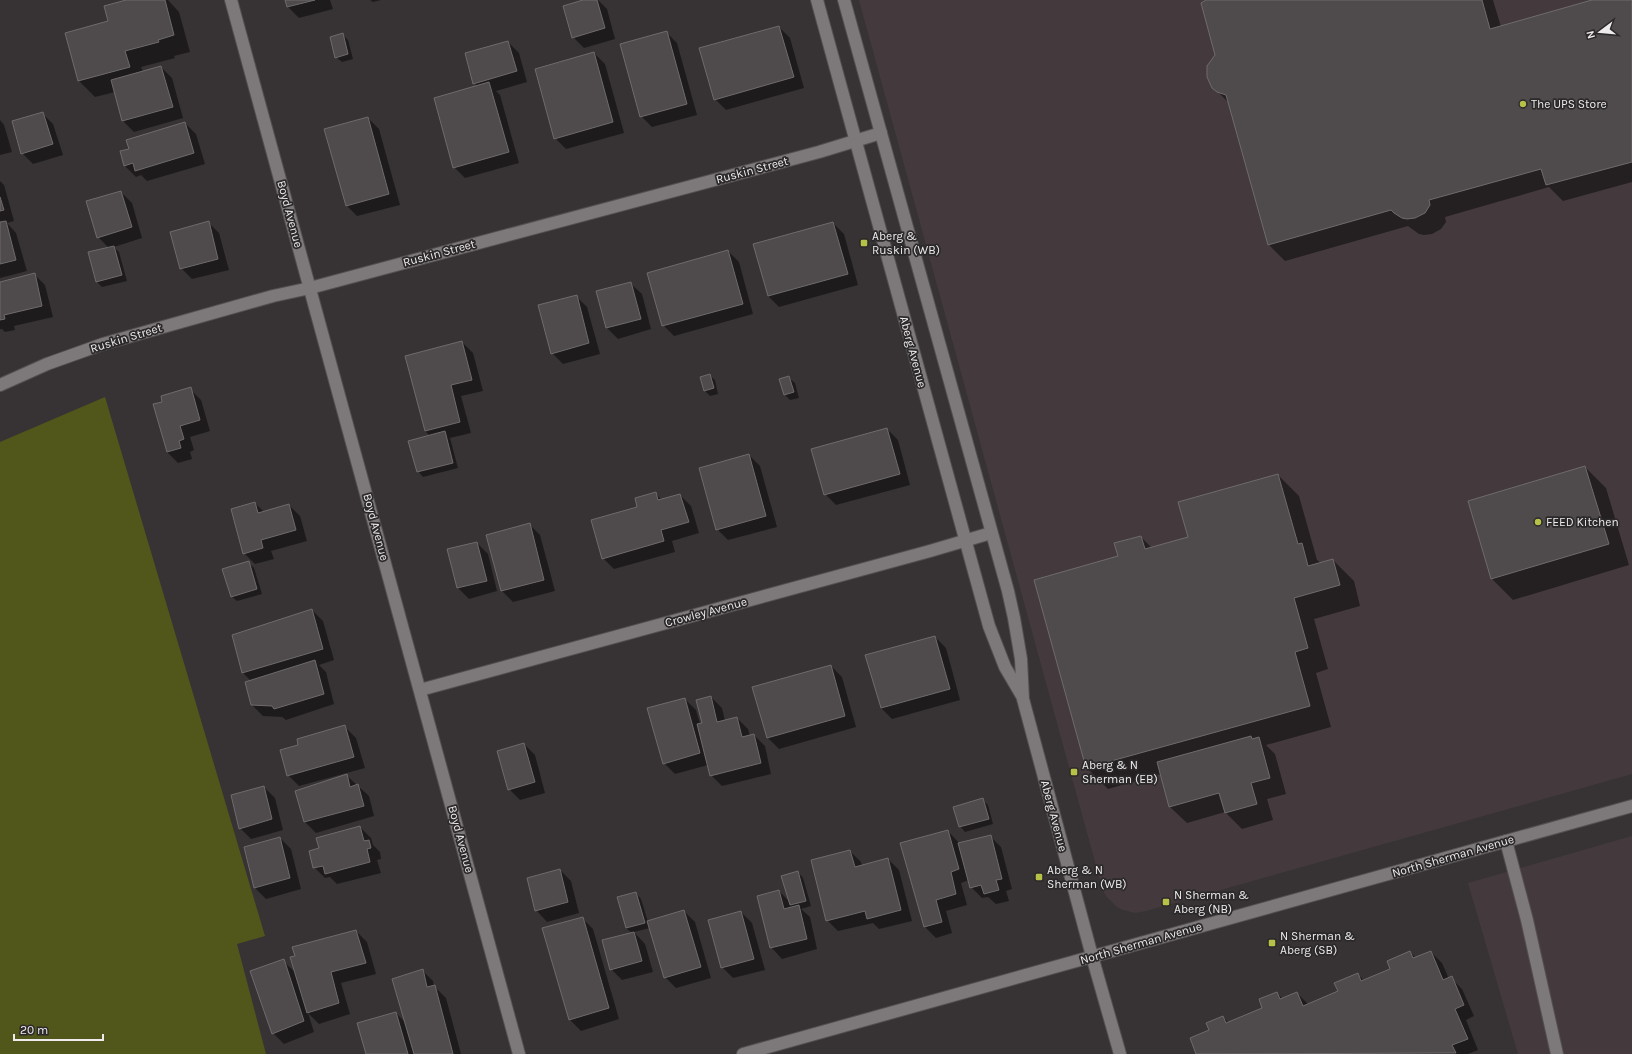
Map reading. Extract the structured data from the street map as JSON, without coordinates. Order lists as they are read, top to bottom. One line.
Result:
{"streets":{"street":["Ruskin Street","Boyd Avenue","Aberg Avenue","Crowley Avenue","North Sherman Avenue"]},"crossings":[["Ruskin Street","Boyd Avenue"],["Ruskin Street","Aberg Avenue"],["Boyd Avenue","Crowley Avenue"],["Aberg Avenue","Crowley Avenue"],["Aberg Avenue","North Sherman Avenue"]],"places":{"other":["The UPS Store","FEED Kitchen"],"transit":["Aberg & Ruskin (WB)","Aberg & N Sherman (EB)","Aberg & N Sherman (WB)","N Sherman & Aberg (NB)","N Sherman & Aberg (SB)"]},"scale_bar":"20 m","north":"left"}
